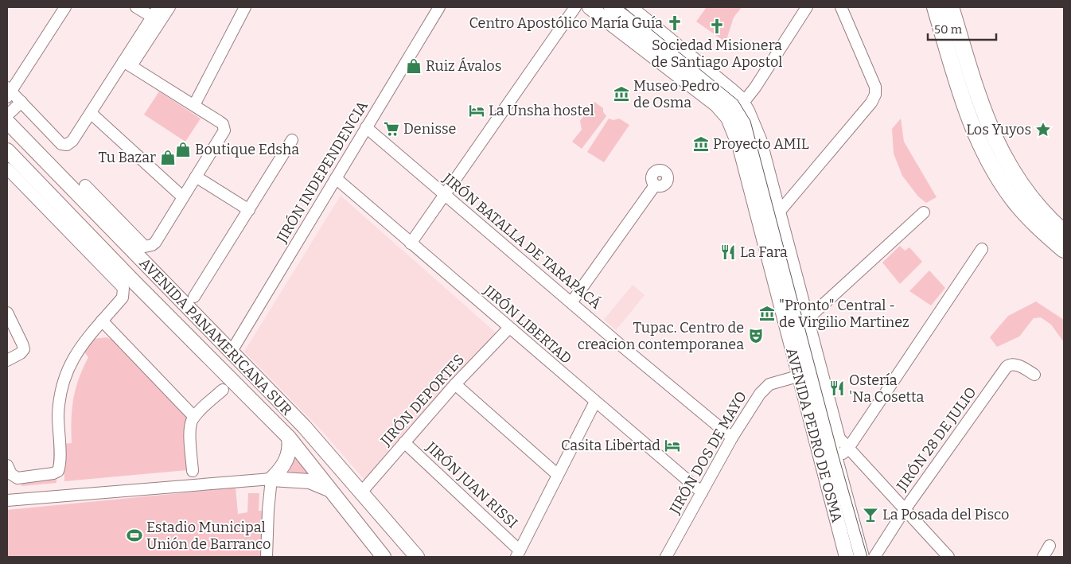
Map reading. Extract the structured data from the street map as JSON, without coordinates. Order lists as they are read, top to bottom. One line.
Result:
{"streets":{"main road":["AVENIDA PANAMERICANA SUR","AVENIDA PEDRO DE OSMA"],"street":["JIRÓN INDEPENDENCIA","JIRÓN BATALLA DE TARAPACÁ","JIRÓN LIBERTAD","JIRÓN DEPORTES","JIRÓN 28 DE JULIO","JIRÓN DOS DE MAYO","JIRÓN JUAN RISSI"]},"crossings":[["JIRÓN INDEPENDENCIA","JIRÓN BATALLA DE TARAPACÁ"],["JIRÓN INDEPENDENCIA","JIRÓN LIBERTAD"],["JIRÓN INDEPENDENCIA","AVENIDA PANAMERICANA SUR"],["JIRÓN BATALLA DE TARAPACÁ","JIRÓN DOS DE MAYO"],["JIRÓN LIBERTAD","JIRÓN DEPORTES"],["JIRÓN LIBERTAD","JIRÓN DOS DE MAYO"],["AVENIDA PANAMERICANA SUR","JIRÓN DEPORTES"],["JIRÓN DEPORTES","JIRÓN JUAN RISSI"],["AVENIDA PEDRO DE OSMA","JIRÓN 28 DE JULIO"],["AVENIDA PEDRO DE OSMA","JIRÓN DOS DE MAYO"]],"places":{"church":["Centro Apostólico María Guía","Sociedad Misionera de Santiago Apostol"],"shop":["Ruiz Ávalos","Boutique Edsha","Tu Bazar"],"museum":["Museo Pedro de Osma","Proyecto AMIL","\"Pronto\" Central - de Virgilio Martinez"],"hotel":["La Unsha hostel","Casita Libertad"],"supermarket":["Denisse"],"place":["Los Yuyos"],"restaurant":["La Fara","Ostería 'Na Cosetta"],"theatre":["Tupac. Centro de creacion contemporanea"],"bar":["La Posada del Pisco"],"sports":["Estadio Municipal Unión de Barranco"]},"scale_bar":"50 m"}
